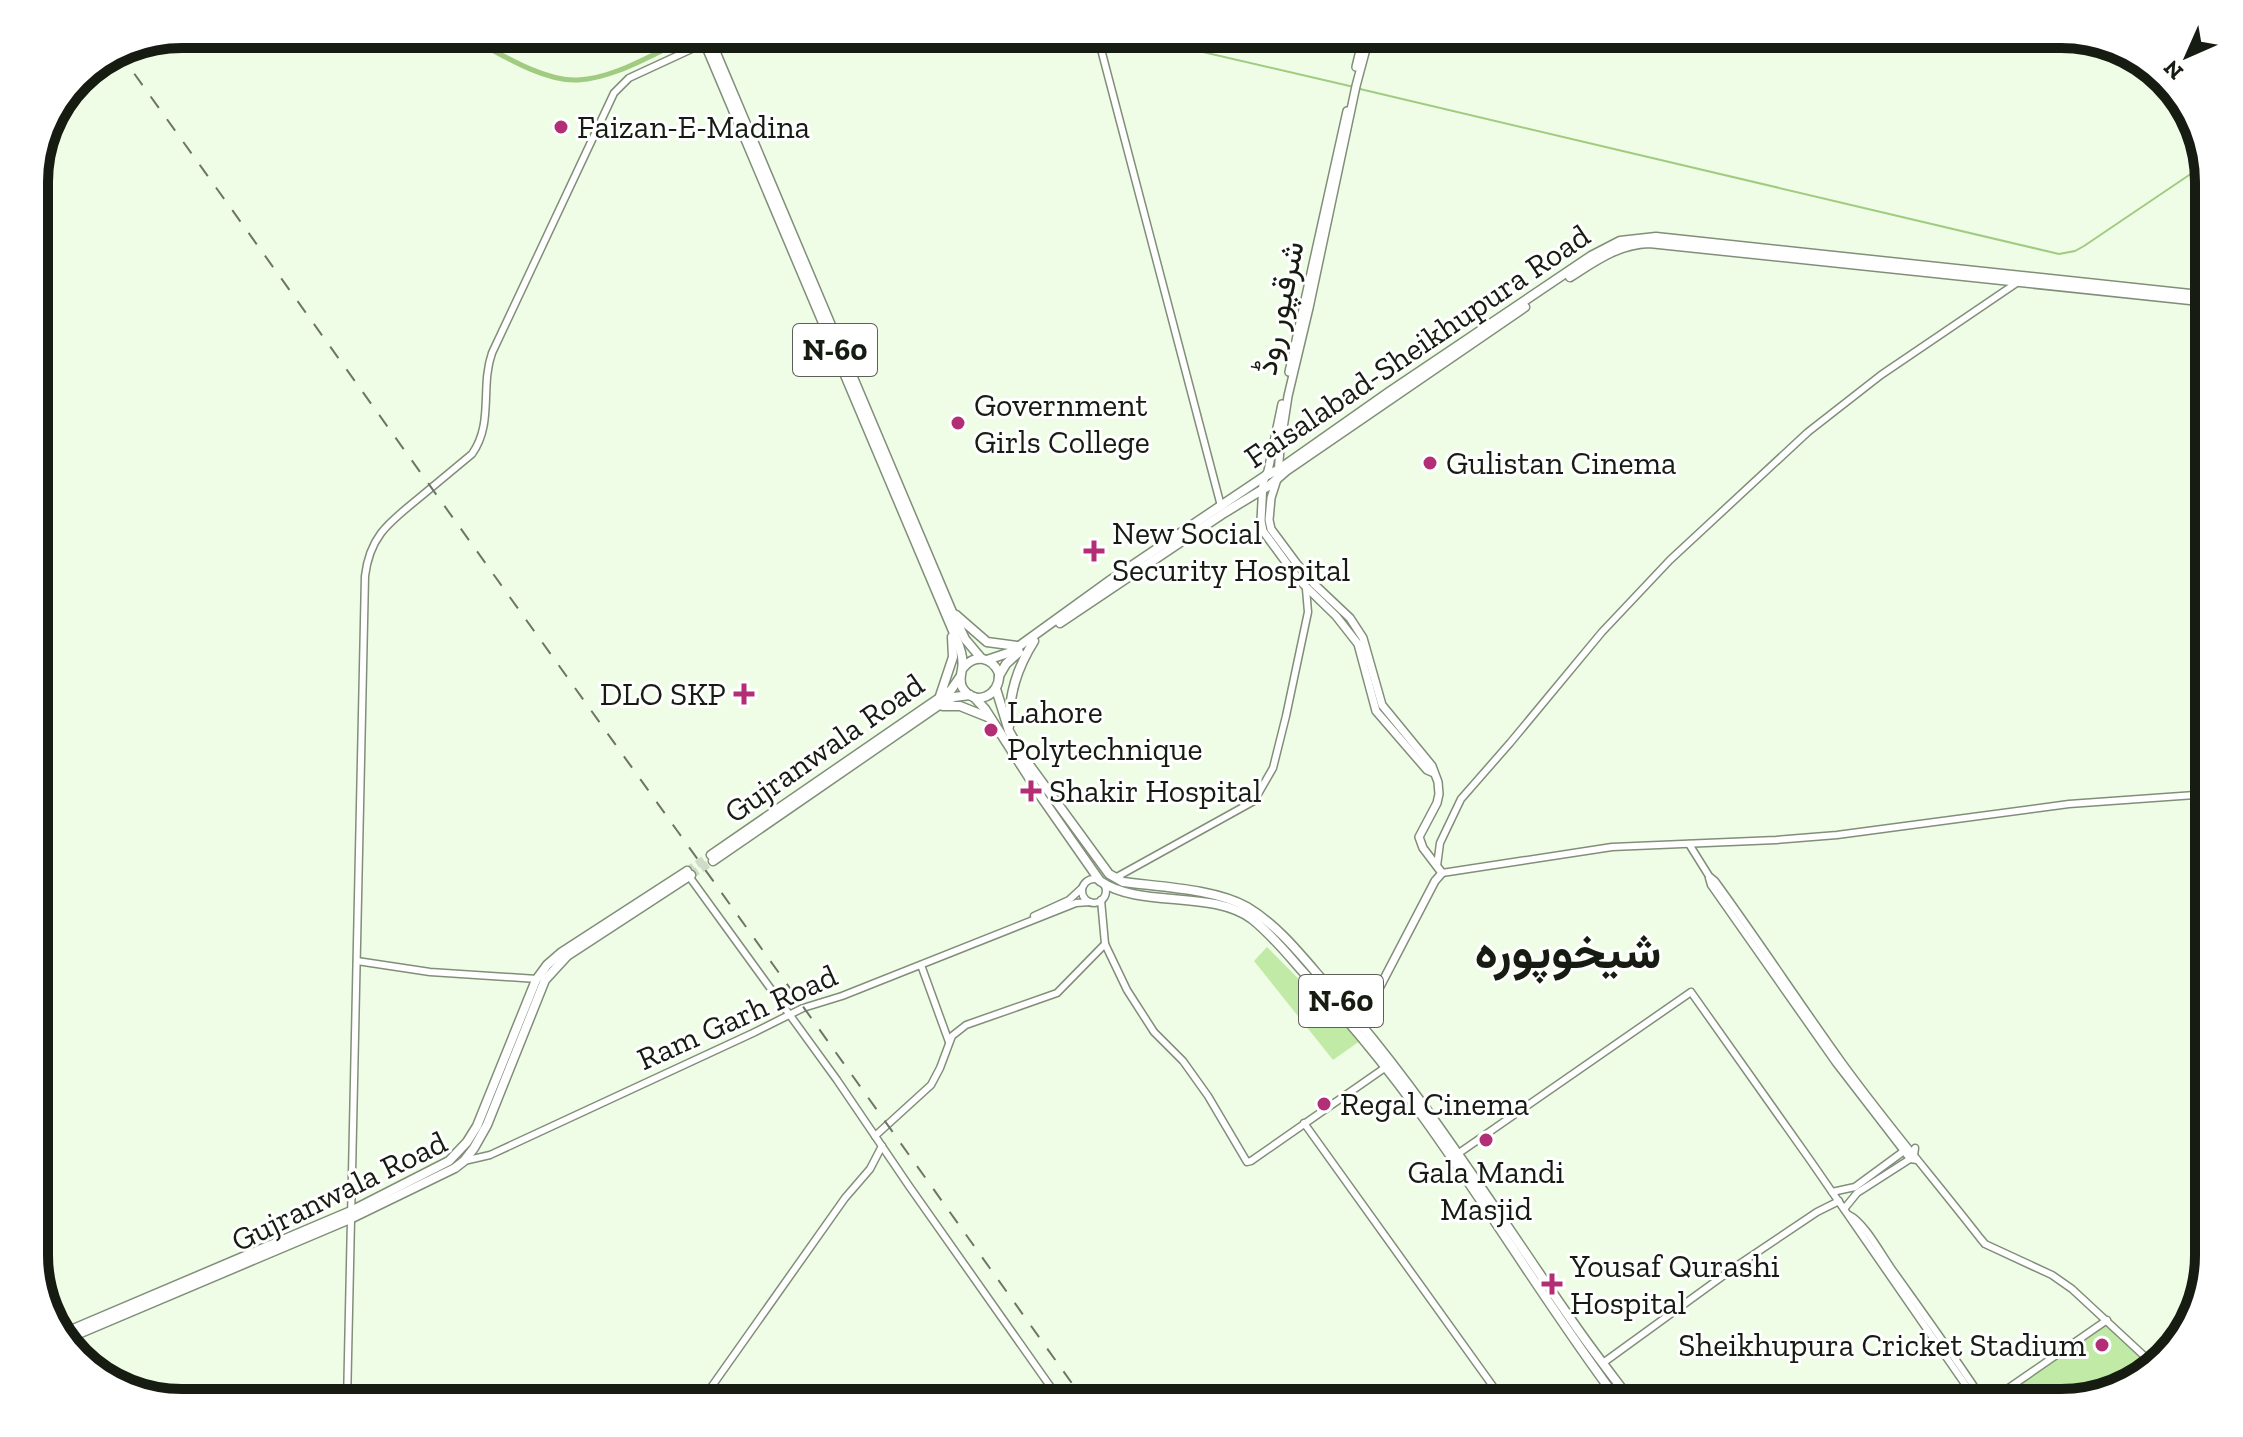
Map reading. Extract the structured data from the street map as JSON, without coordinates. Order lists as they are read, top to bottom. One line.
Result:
{"streets":{"highway":["Faisalabad-Sheikhupura Road","N-60","Gujranwala Road"],"main road":["شرقپور روڈ"],"street":["Ram Garh Road"]},"crossings":[["شرقپور روڈ","Faisalabad-Sheikhupura Road"],["Faisalabad-Sheikhupura Road","N-60"],["Faisalabad-Sheikhupura Road","Gujranwala Road"],["N-60","Gujranwala Road"],["N-60","Ram Garh Road"],["Gujranwala Road","Ram Garh Road"]],"districts":["شیخوپورہ"],"places":{"other":["Faizan-E-Madina","Government Girls College","Gulistan Cinema","Lahore Polytechnique","Regal Cinema","Gala Mandi Masjid","Sheikhupura Cricket Stadium"],"health":["New Social Security Hospital","DLO SKP","Shakir Hospital","Yousaf Qurashi Hospital"]},"north":"bottom left"}
